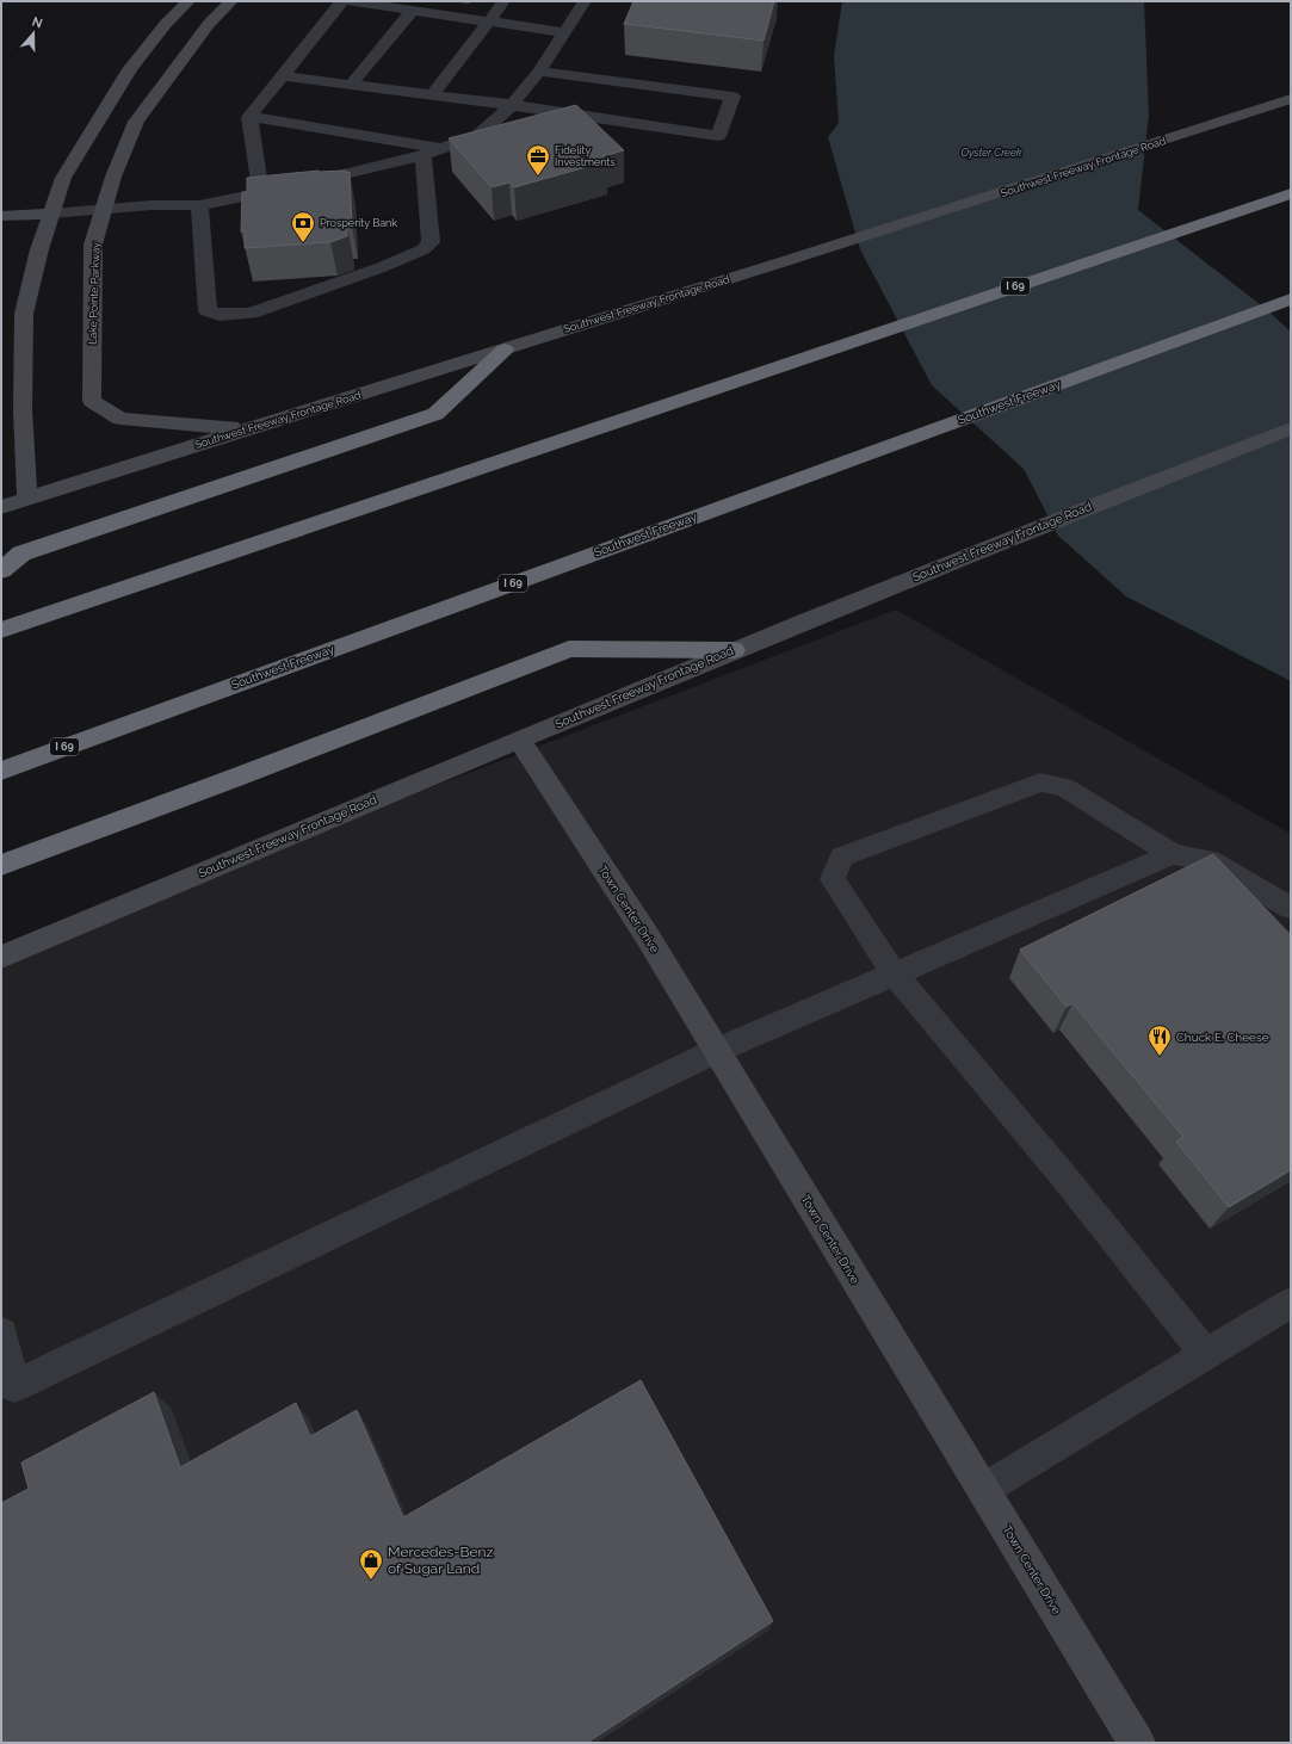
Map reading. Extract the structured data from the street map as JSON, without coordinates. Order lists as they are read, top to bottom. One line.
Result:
{"streets":{"highway":["I 69","Southwest Freeway"],"street":["Southwest Freeway Frontage Road","Lake Pointe Parkway","Town Center Drive"]},"crossings":[["Southwest Freeway Frontage Road","Lake Pointe Parkway"],["Southwest Freeway Frontage Road","Town Center Drive"]],"water":["Oyster Creek"],"places":{"office":["Fidelity Investments"],"bank":["Prosperity Bank"],"restaurant":["Chuck E. Cheese"],"shop":["Mercedes-Benz of Sugar Land"]},"north":"top"}
